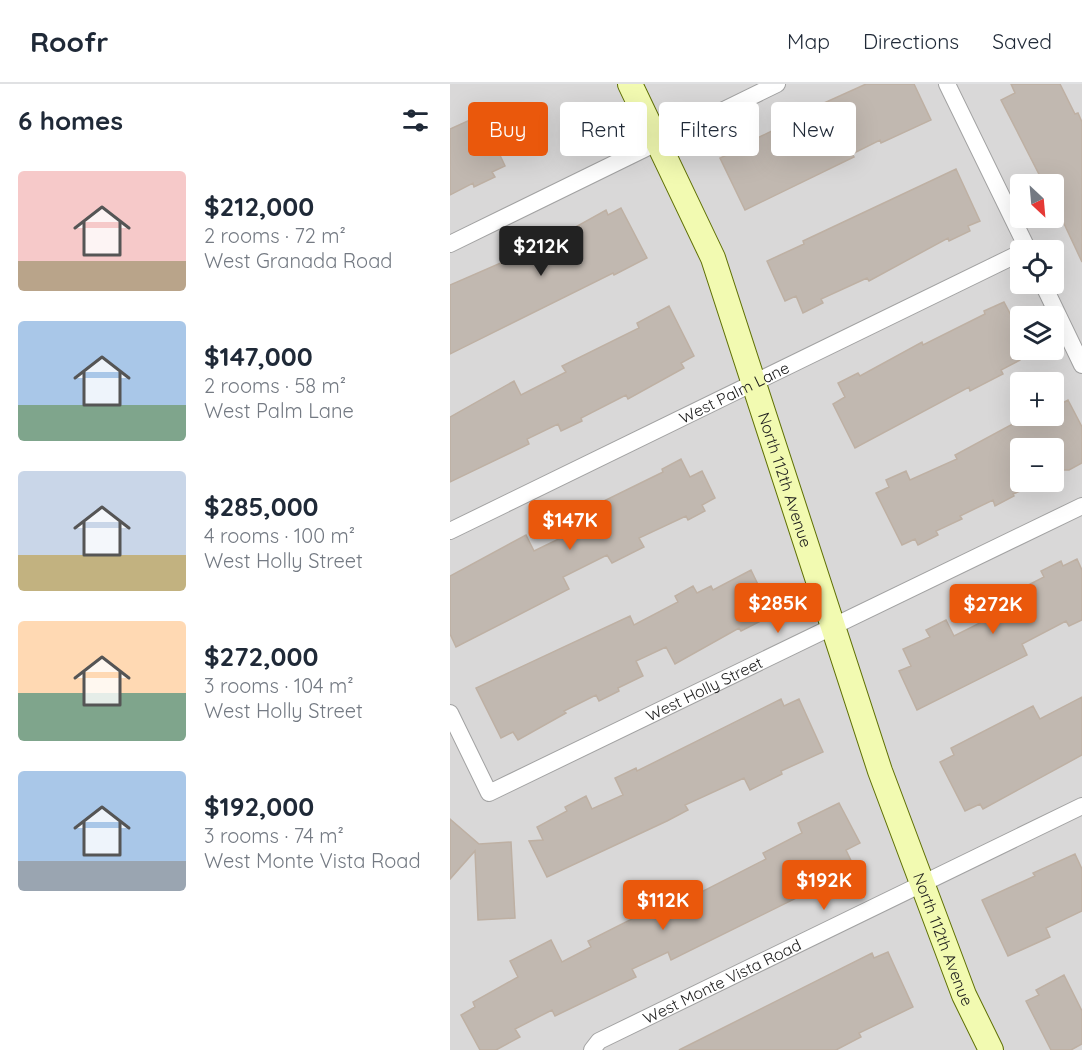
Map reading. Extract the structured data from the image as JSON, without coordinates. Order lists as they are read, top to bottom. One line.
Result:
{"streets":{"street":["West Palm Lane","North 112th Avenue","West Holly Street","West Monte Vista Road"]},"crossings":[["West Palm Lane","North 112th Avenue"],["North 112th Avenue","West Holly Street"],["North 112th Avenue","West Monte Vista Road"]],"north":"bottom right","page":{"header":"Roofr","nav":["Map","Directions","Saved"],"heading":"6 homes","chip":["Buy","Rent","Filters","New"],"list":[{"name":"$212,000","note":"2 rooms · 72 m² · West Granada Road"},{"name":"$147,000","note":"2 rooms · 58 m² · West Palm Lane"},{"name":"$285,000","note":"4 rooms · 100 m² · West Holly Street"},{"name":"$272,000","note":"3 rooms · 104 m² · West Holly Street"},{"name":"$192,000","note":"3 rooms · 74 m² · West Monte Vista Road"}],"map_buttons":["+","−"],"price":["$212K","$147K","$285K","$272K","$192K","$112K"]}}
